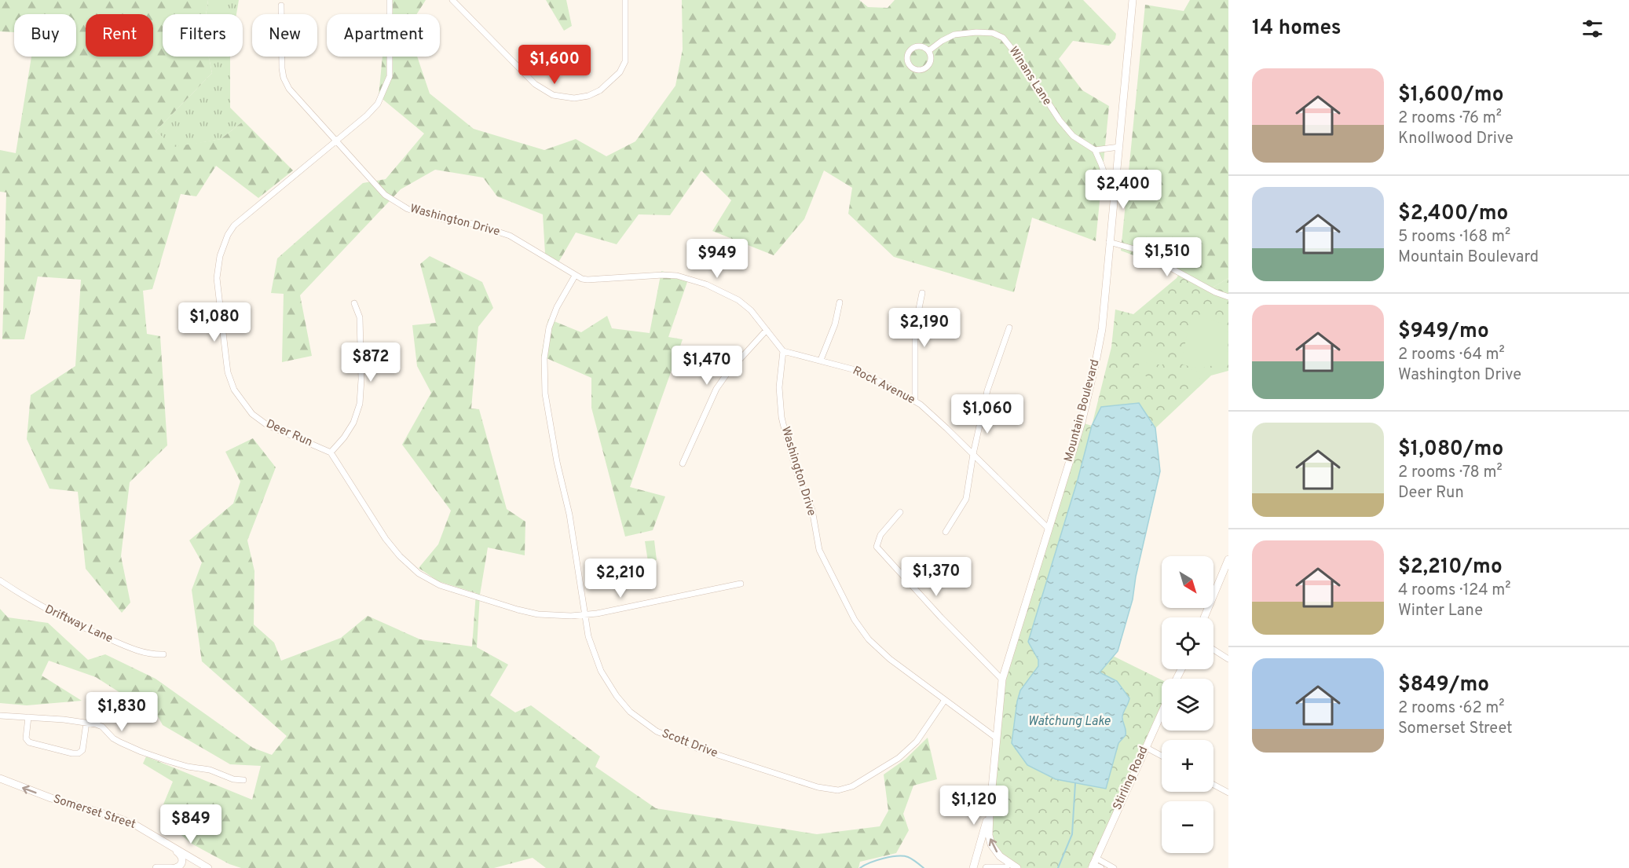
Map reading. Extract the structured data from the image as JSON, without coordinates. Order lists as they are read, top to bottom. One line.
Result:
{"streets":{"street":["Winans Lane","Washington Drive","Rock Avenue","Mountain Boulevard","Deer Run","Driftway Lane","Scott Drive","Stirling Road","Somerset Street"]},"crossings":[["Washington Drive","Rock Avenue"],["Washington Drive","Mountain Boulevard"],["Washington Drive","Deer Run"],["Washington Drive","Scott Drive"],["Rock Avenue","Mountain Boulevard"]],"one_way":["Somerset Street"],"water":["Watchung Lake"],"north":"bottom right","page":{"heading":"14 homes","chip":["Buy","Rent","Filters","New","Apartment"],"price":["$1,600","$2,400","$1,510","$949","$1,080","$2,190","$872","$1,470","$1,060","$1,370","$2,210","$1,830","$1,120","$849"],"list":[{"name":"$1,600/mo","note":"2 rooms · 76 m² · Knollwood Drive"},{"name":"$2,400/mo","note":"5 rooms · 168 m² · Mountain Boulevard"},{"name":"$949/mo","note":"2 rooms · 64 m² · Washington Drive"},{"name":"$1,080/mo","note":"2 rooms · 78 m² · Deer Run"},{"name":"$2,210/mo","note":"4 rooms · 124 m² · Winter Lane"},{"name":"$849/mo","note":"2 rooms · 62 m² · Somerset Street"}],"map_buttons":["+","−"]}}
